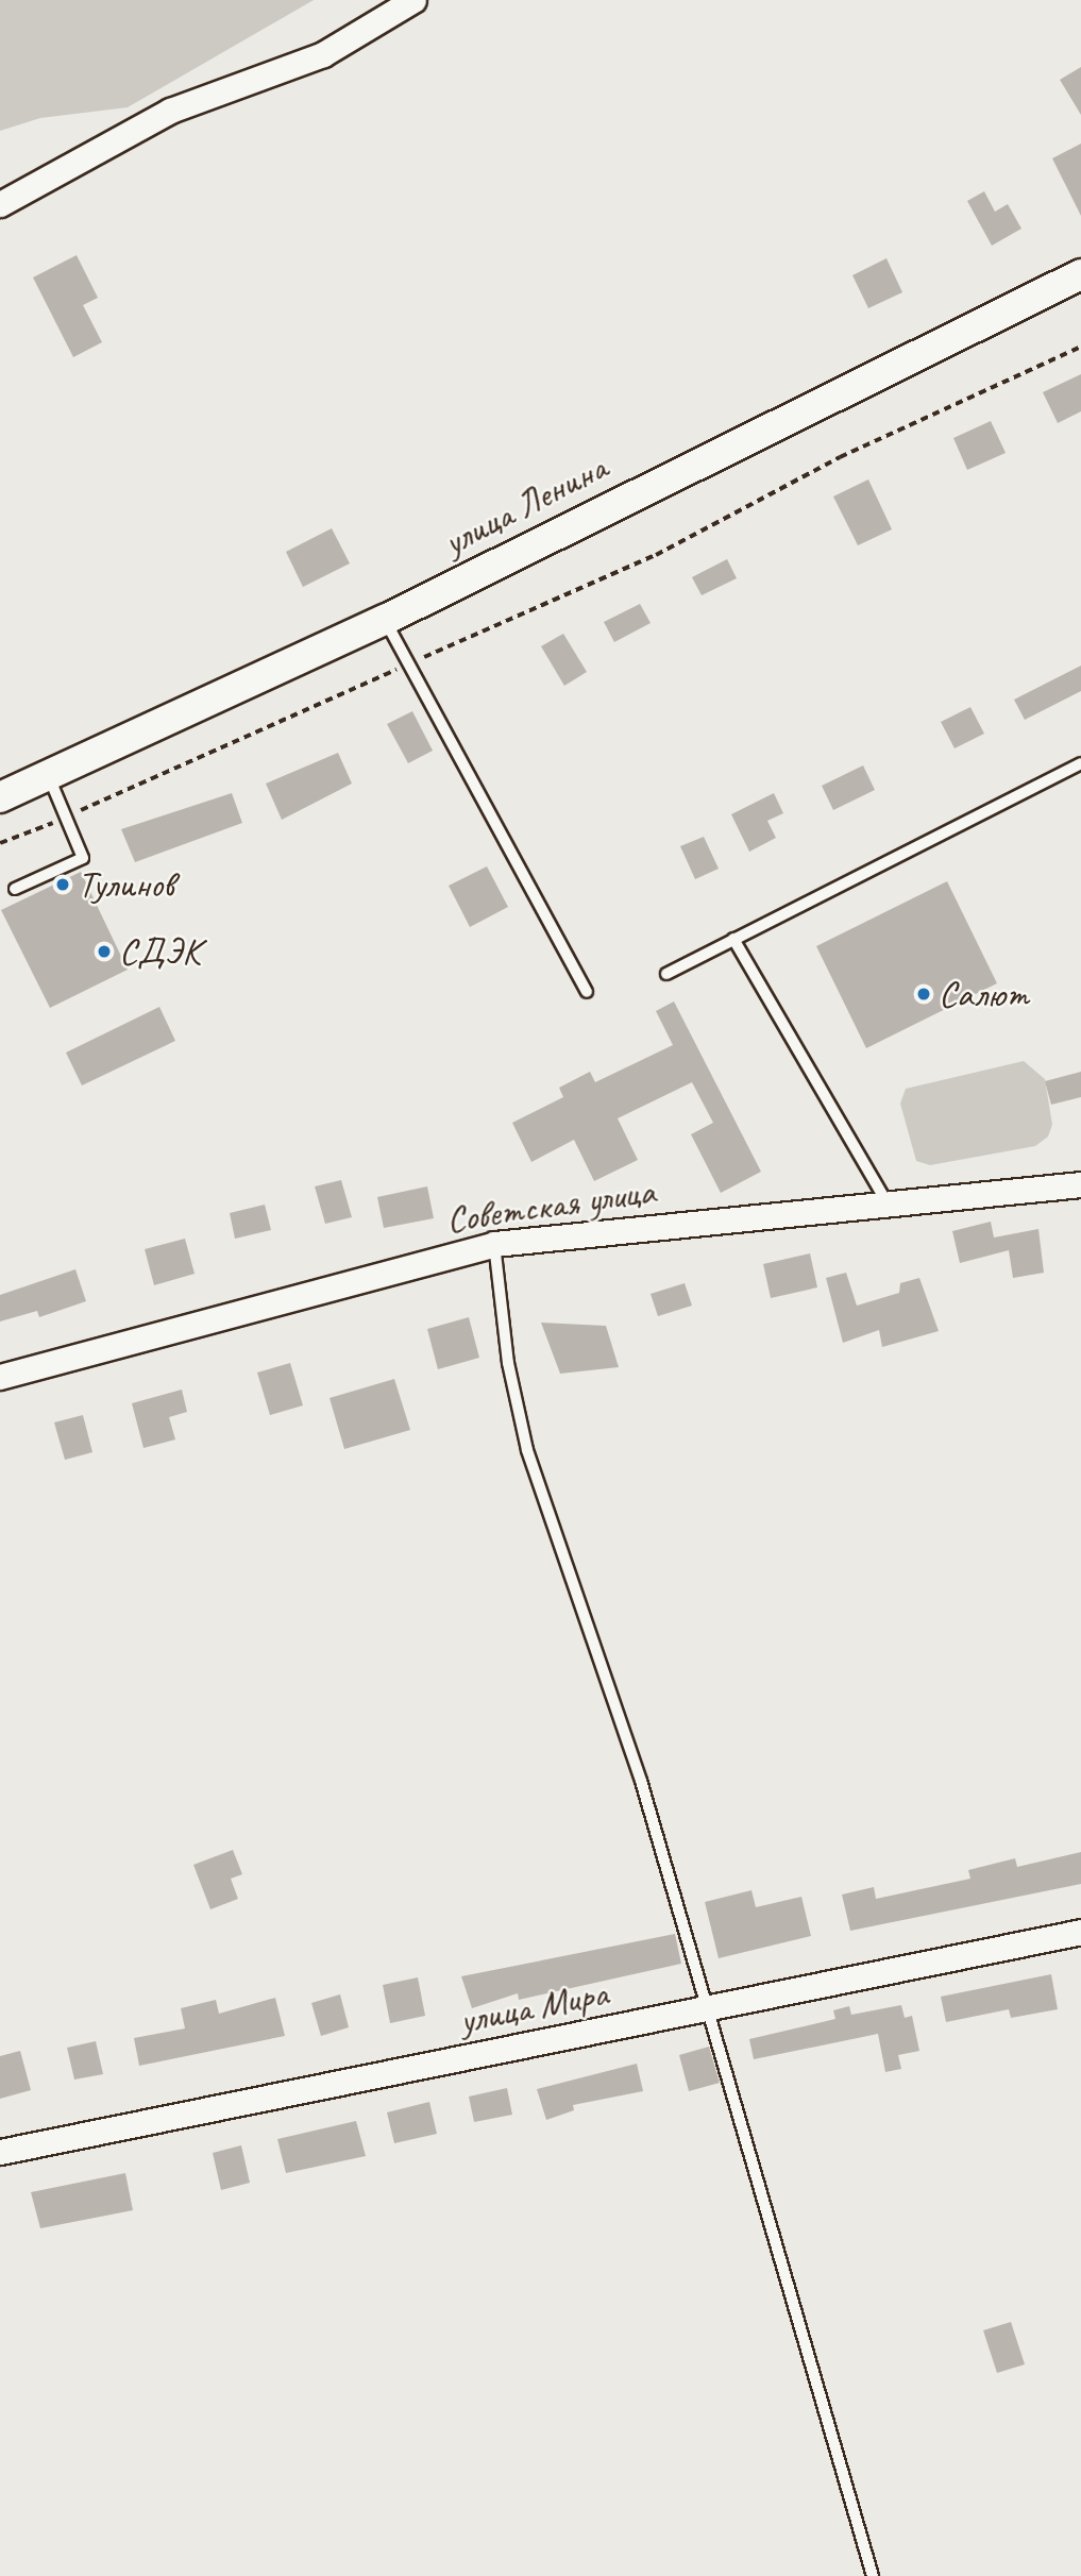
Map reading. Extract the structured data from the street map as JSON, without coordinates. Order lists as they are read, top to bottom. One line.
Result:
{"streets":{"street":["улица Ленина","Советская улица","улица Мира"]},"places":["Тулинов","СДЭК","Салют"]}
